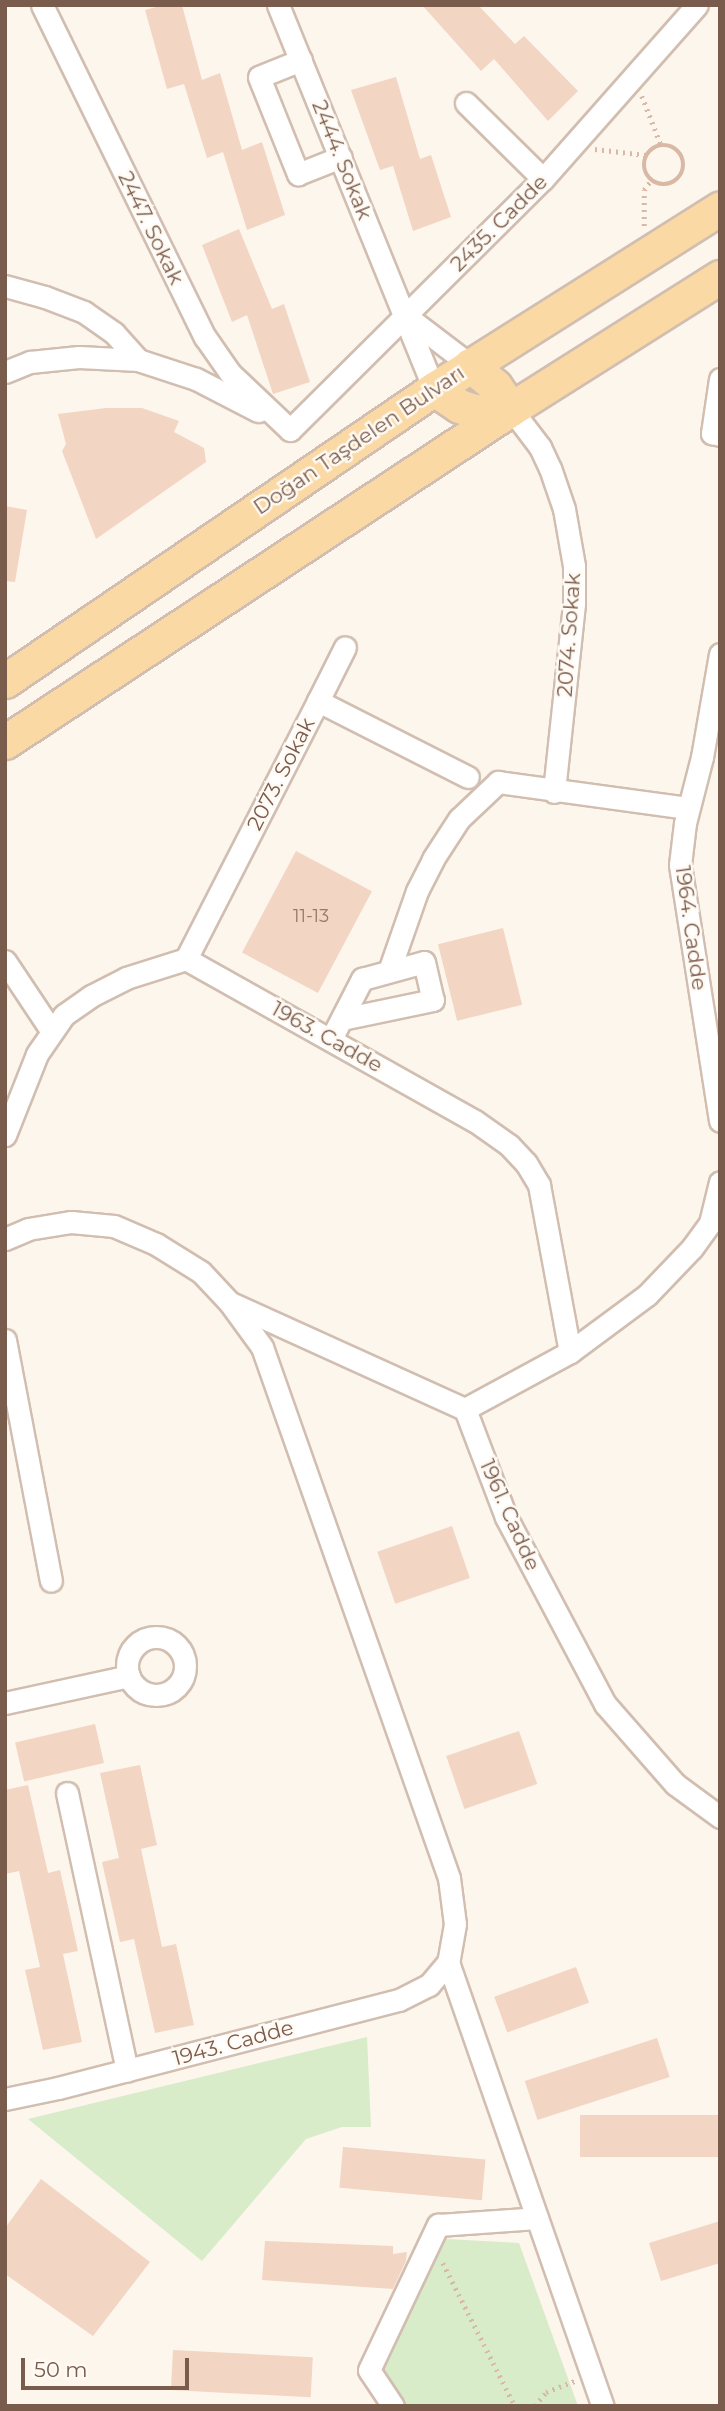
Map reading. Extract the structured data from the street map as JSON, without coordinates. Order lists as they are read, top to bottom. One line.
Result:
{"streets":{"main road":["Doğan Taşdelen Bulvarı"],"street":["2444. Sokak","2435. Cadde","2447. Sokak","2074. Sokak","2073. Sokak","1964. Cadde","1963. Cadde","1961. Cadde","1943. Cadde"]},"crossings":[["2444. Sokak","2435. Cadde"],["2444. Sokak","Doğan Taşdelen Bulvarı"],["2435. Cadde","2447. Sokak"],["2073. Sokak","1963. Cadde"]],"house_numbers":["11-13"],"scale_bar":"50 m"}
